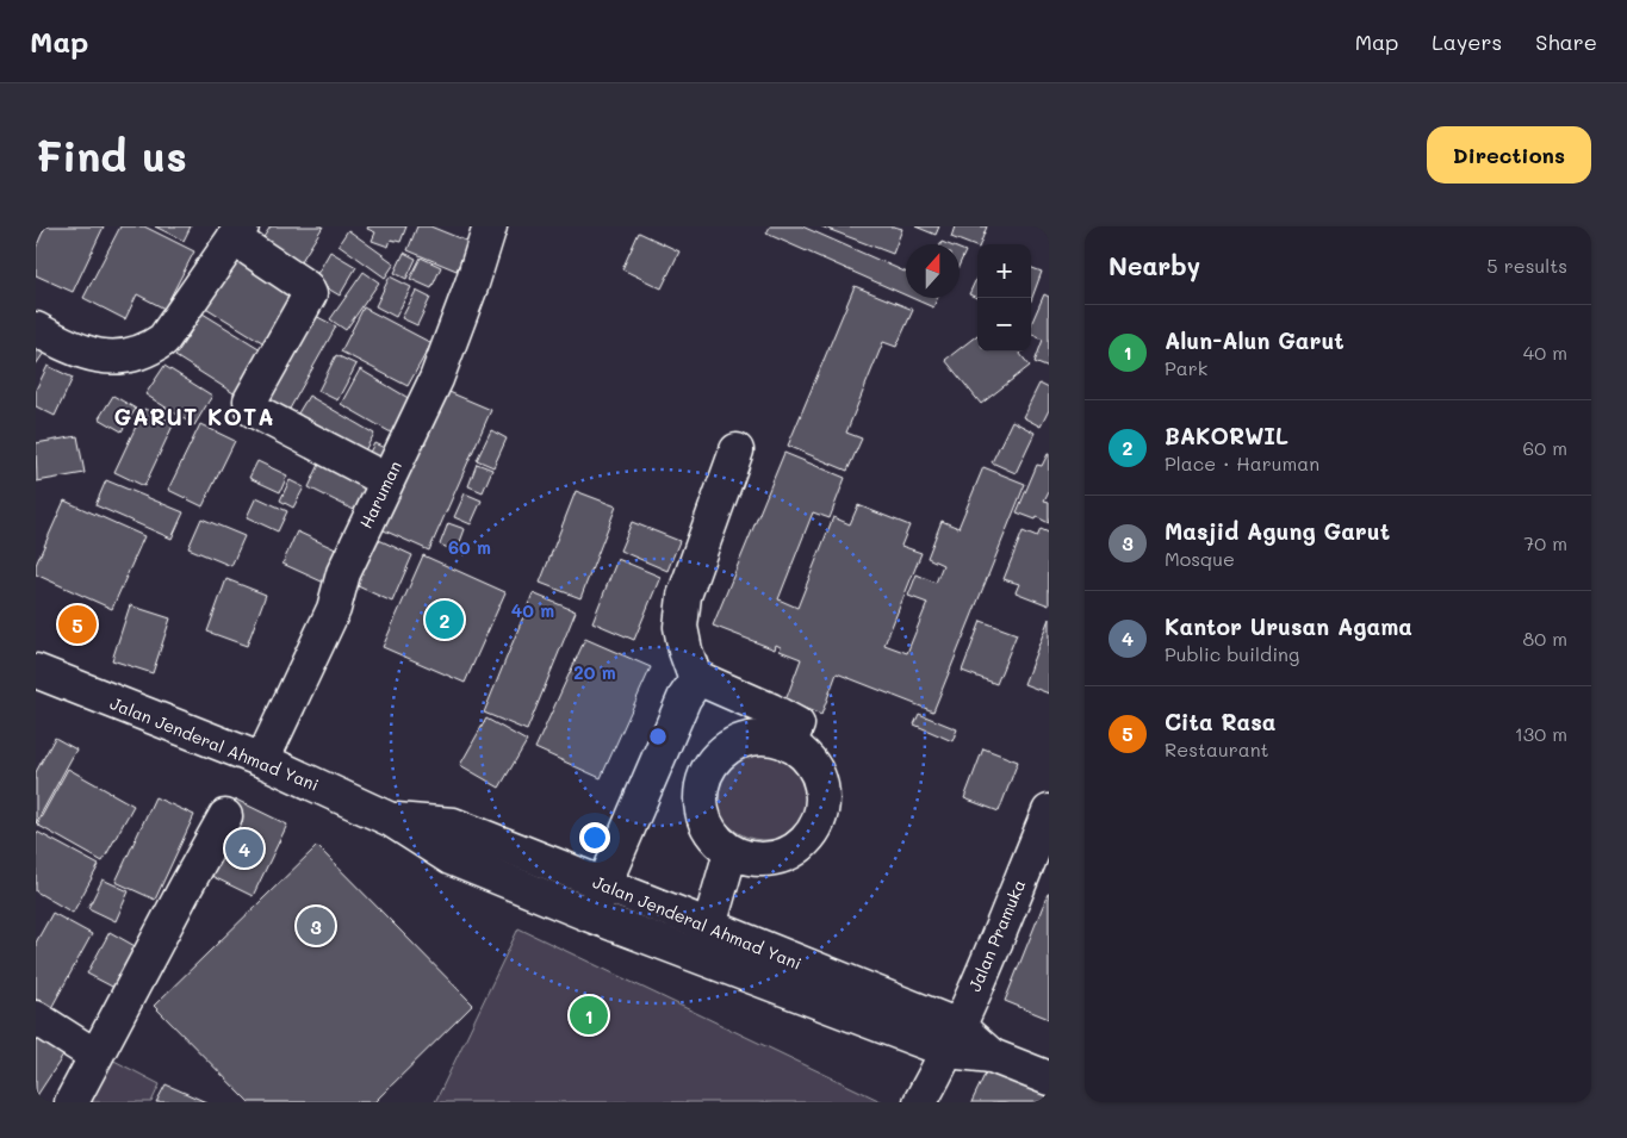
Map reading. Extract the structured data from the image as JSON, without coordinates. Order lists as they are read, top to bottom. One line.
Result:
{"streets":{"street":["Haruman","Jalan Jenderal Ahmad Yani","Jalan Pramuka"]},"crossings":[["Haruman","Jalan Jenderal Ahmad Yani"],["Jalan Jenderal Ahmad Yani","Jalan Pramuka"]],"districts":["GARUT KOTA"],"north":"top","page":{"header":"Map","nav":["Map","Layers","Share"],"buttons":"Directions","title":"Find us","heading":["Nearby","5 results"],"map_buttons":["+","−"],"list":[{"mark":"1","name":"Alun-Alun Garut","note":"Park","value":"40 m"},{"mark":"2","name":"BAKORWIL","note":"Place · Haruman","value":"60 m"},{"mark":"3","name":"Masjid Agung Garut","note":"Mosque","value":"70 m"},{"mark":"4","name":"Kantor Urusan Agama","note":"Public building","value":"80 m"},{"mark":"5","name":"Cita Rasa","note":"Restaurant","value":"130 m"}],"pins":["2","5","4","3","1"]},"rings":["60 m","40 m","20 m"]}
